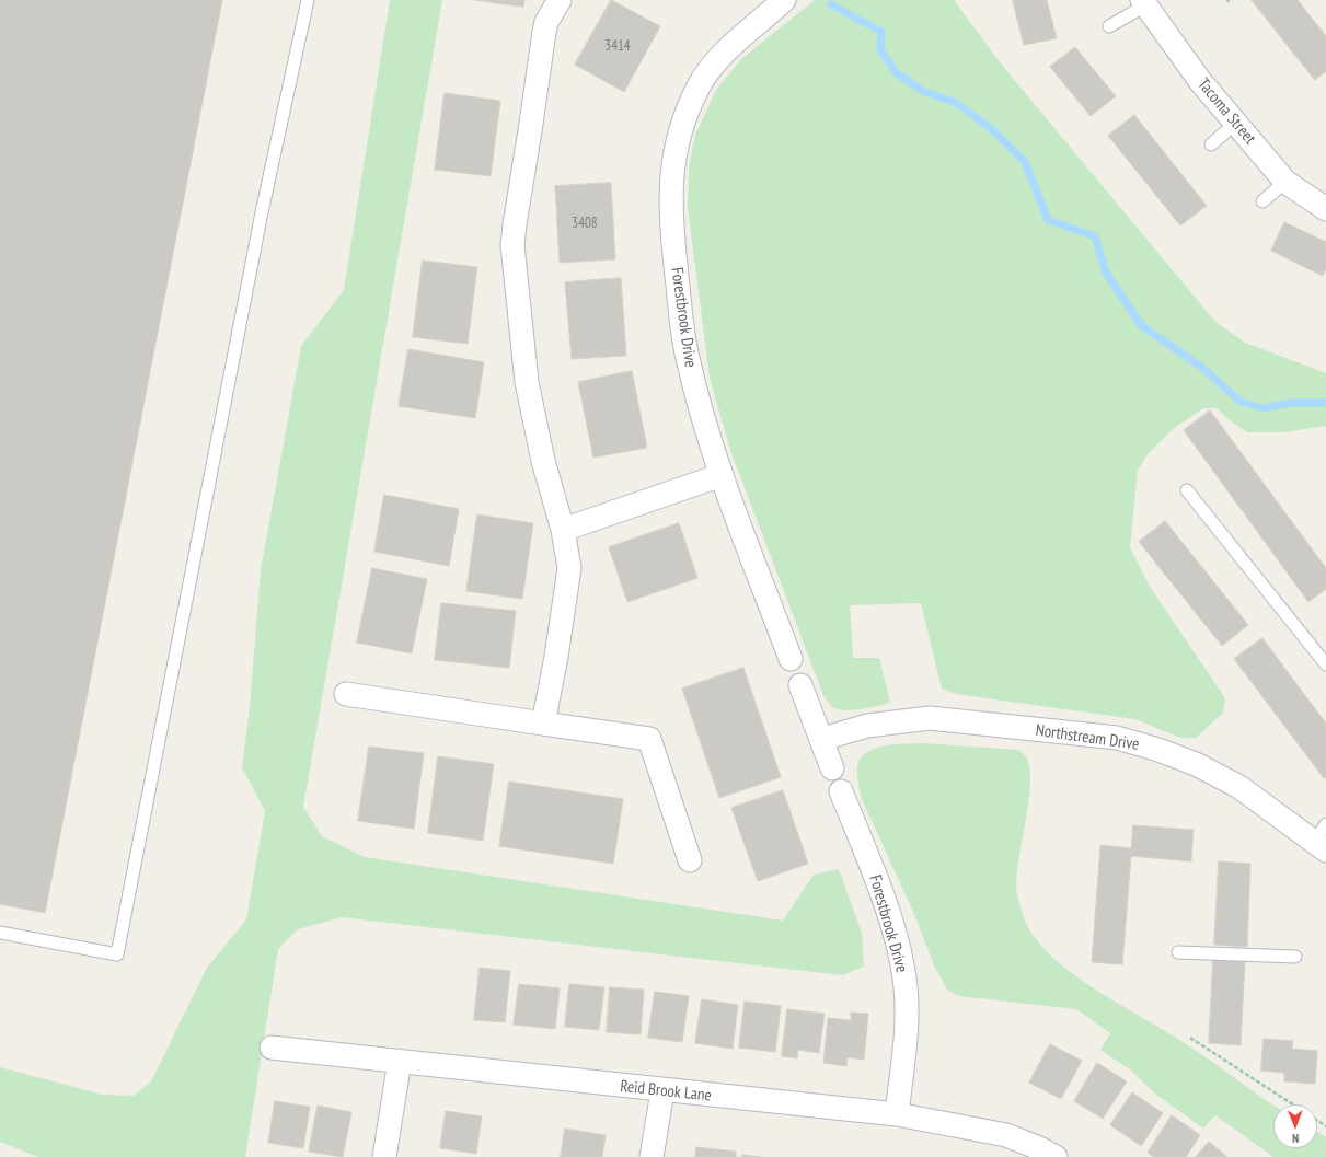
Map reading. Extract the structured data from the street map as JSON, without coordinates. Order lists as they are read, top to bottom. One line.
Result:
{"streets":{"street":["Tacoma Street","Forestbrook Drive","Northstream Drive","Reid Brook Lane"]},"crossings":[["Forestbrook Drive","Reid Brook Lane"]],"house_numbers":["3414","3408"],"north":"bottom"}
